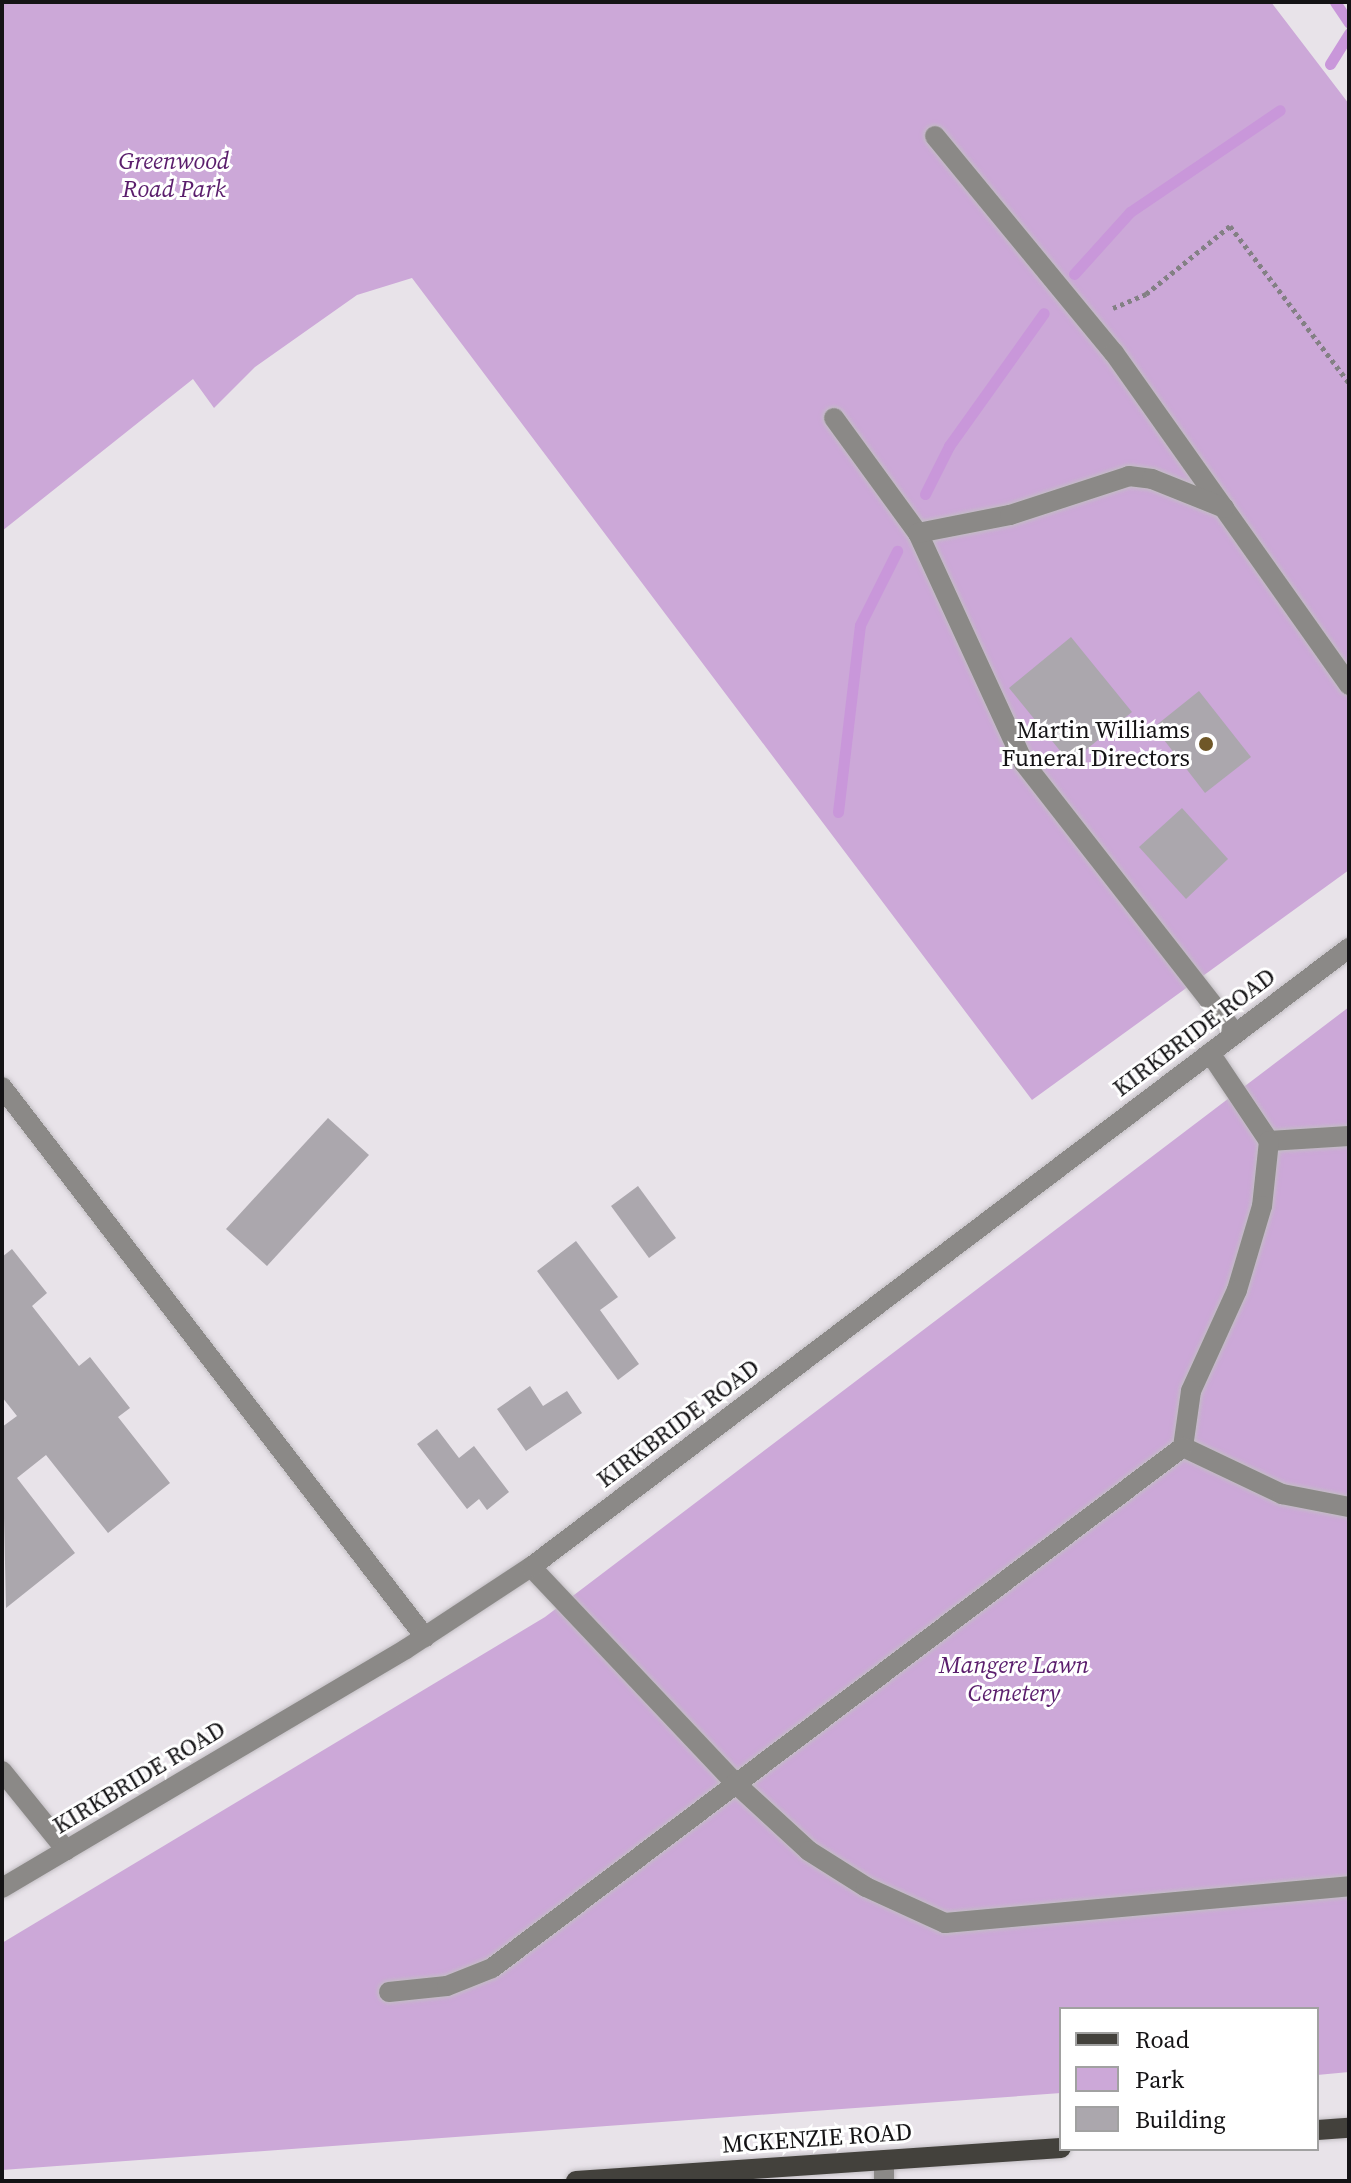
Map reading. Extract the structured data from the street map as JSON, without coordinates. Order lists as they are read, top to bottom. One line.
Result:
{"streets":{"main road":["MCKENZIE ROAD"],"street":["KIRKBRIDE ROAD"]},"parks":["Greenwood Road Park","Mangere Lawn Cemetery"],"places":["Martin Williams Funeral Directors"],"legend":["Road","Park","Building"]}
